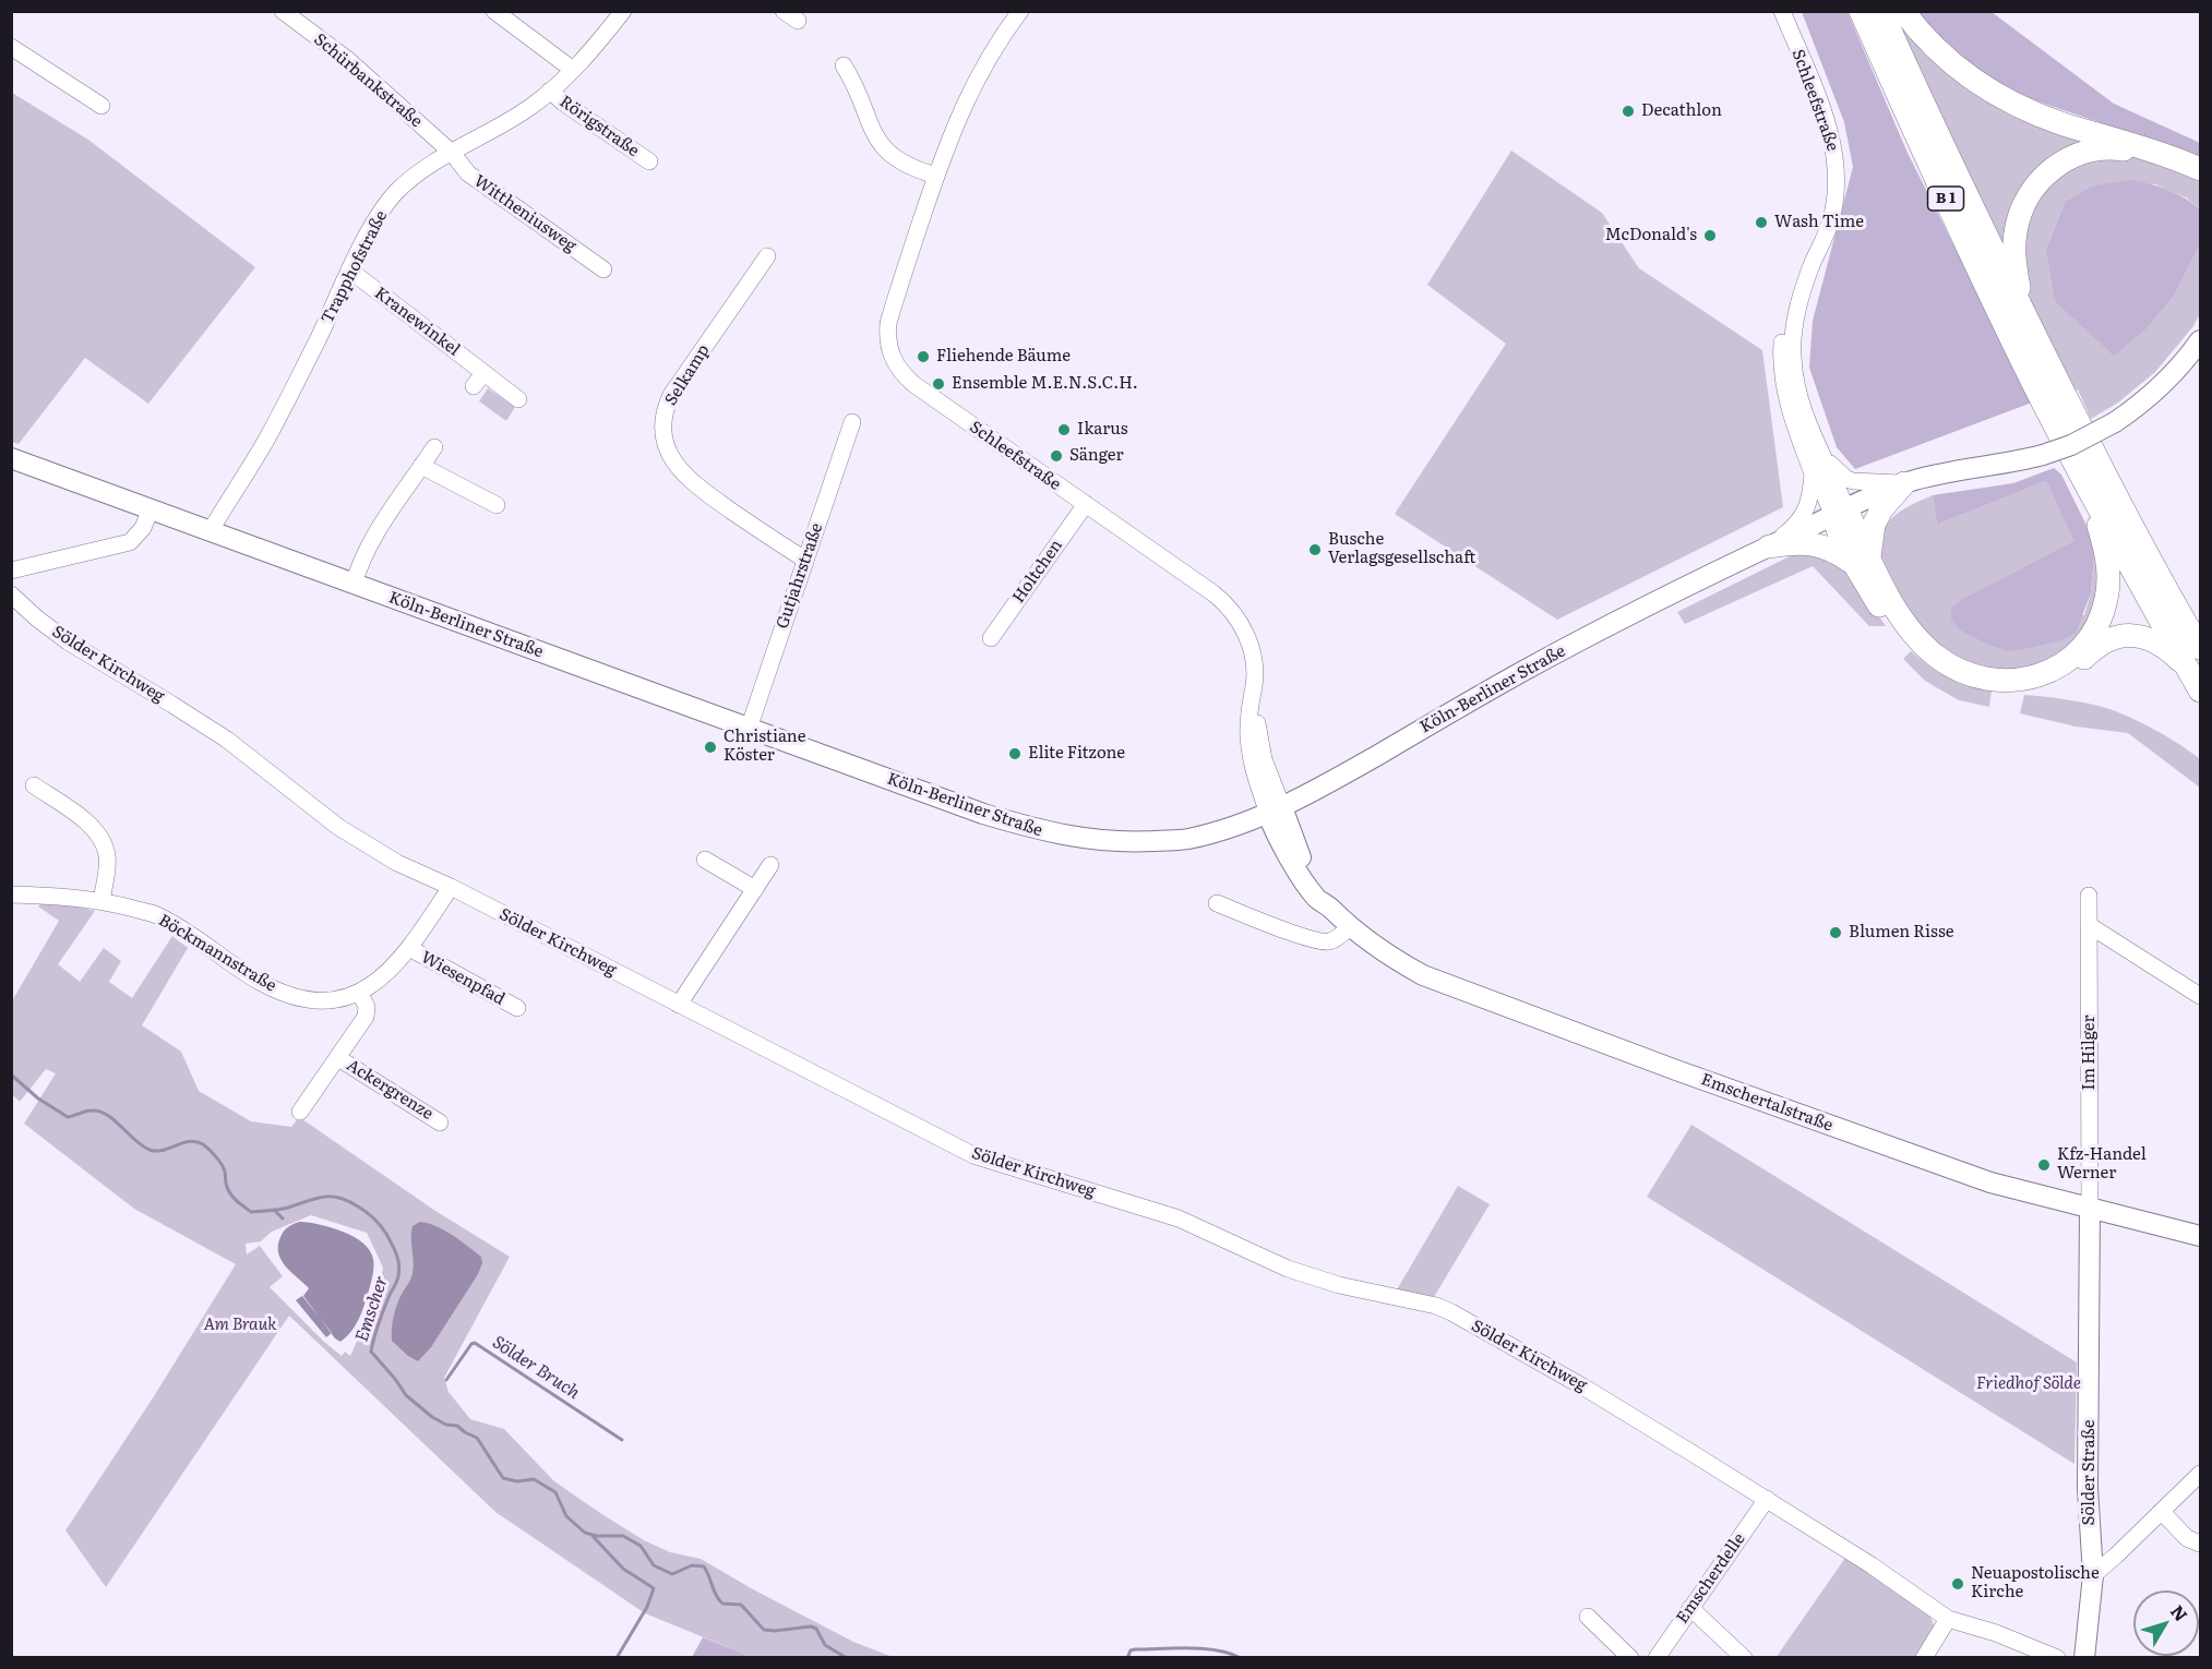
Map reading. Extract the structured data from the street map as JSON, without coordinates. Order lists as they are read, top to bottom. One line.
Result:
{"streets":{"highway":["B 1"],"main road":["Köln-Berliner Straße","Emschertalstraße","Sölder Straße"],"street":["Schürbankstraße","Schleefstraße","Rörigstraße","Wittheniusweg","Trapphofstraße","Kranewinkel","Selkamp","Holtchen","Gutjahrstraße","Sölder Kirchweg","Böckmannstraße","Wiesenpfad","Im Hilger","Ackergrenze","Emscherdelle"]},"crossings":[["Schürbankstraße","Wittheniusweg"],["Schürbankstraße","Trapphofstraße"],["Schleefstraße","Holtchen"],["Schleefstraße","Köln-Berliner Straße"],["Schleefstraße","Emschertalstraße"],["Rörigstraße","Trapphofstraße"],["Wittheniusweg","Trapphofstraße"],["Trapphofstraße","Kranewinkel"],["Trapphofstraße","Köln-Berliner Straße"],["Selkamp","Gutjahrstraße"],["Gutjahrstraße","Köln-Berliner Straße"],["Köln-Berliner Straße","Emschertalstraße"],["Sölder Kirchweg","Böckmannstraße"],["Sölder Kirchweg","Emscherdelle"],["Böckmannstraße","Wiesenpfad"],["Im Hilger","Emschertalstraße"],["Im Hilger","Sölder Straße"],["Emschertalstraße","Sölder Straße"]],"water":["Emscher","Sölder Bruch"],"parks":["Am Brauk","Friedhof Sölde"],"places":["Decathlon","Wash Time","McDonald's","Fliehende Bäume","Ensemble M.E.N.S.C.H.","Ikarus","Sänger","Busche Verlagsgesellschaft","Christiane Köster","Elite Fitzone","Blumen Risse","Kfz-Handel Werner","Neuapostolische Kirche"],"north":"top right"}
